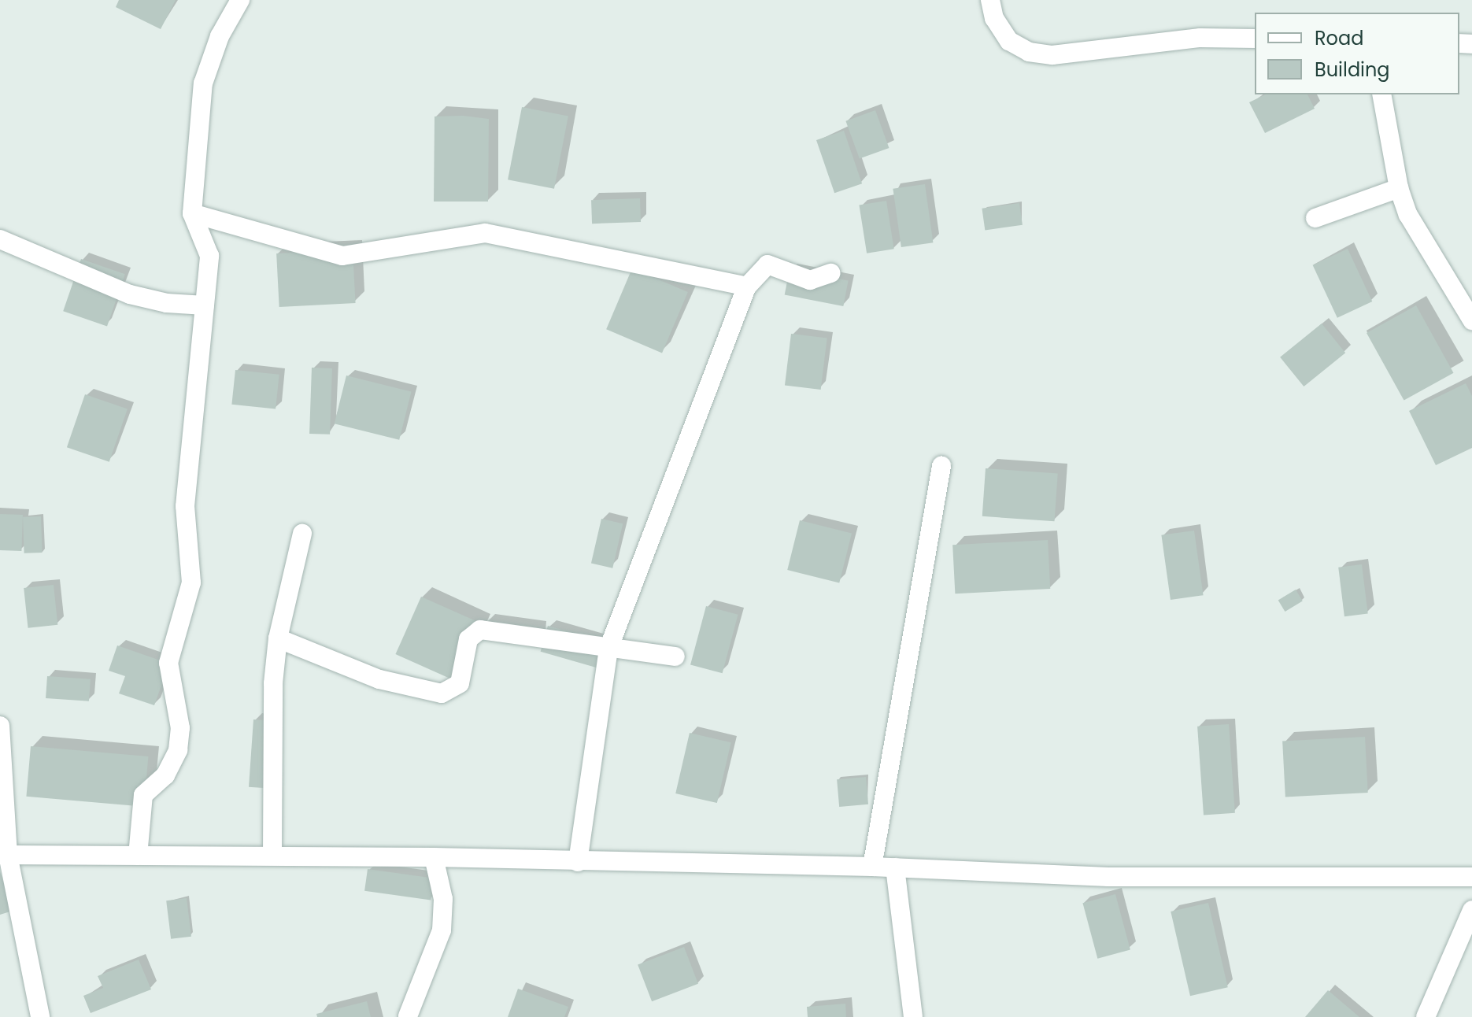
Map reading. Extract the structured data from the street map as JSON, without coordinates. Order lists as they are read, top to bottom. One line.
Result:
{"legend":["Road","Building"]}
